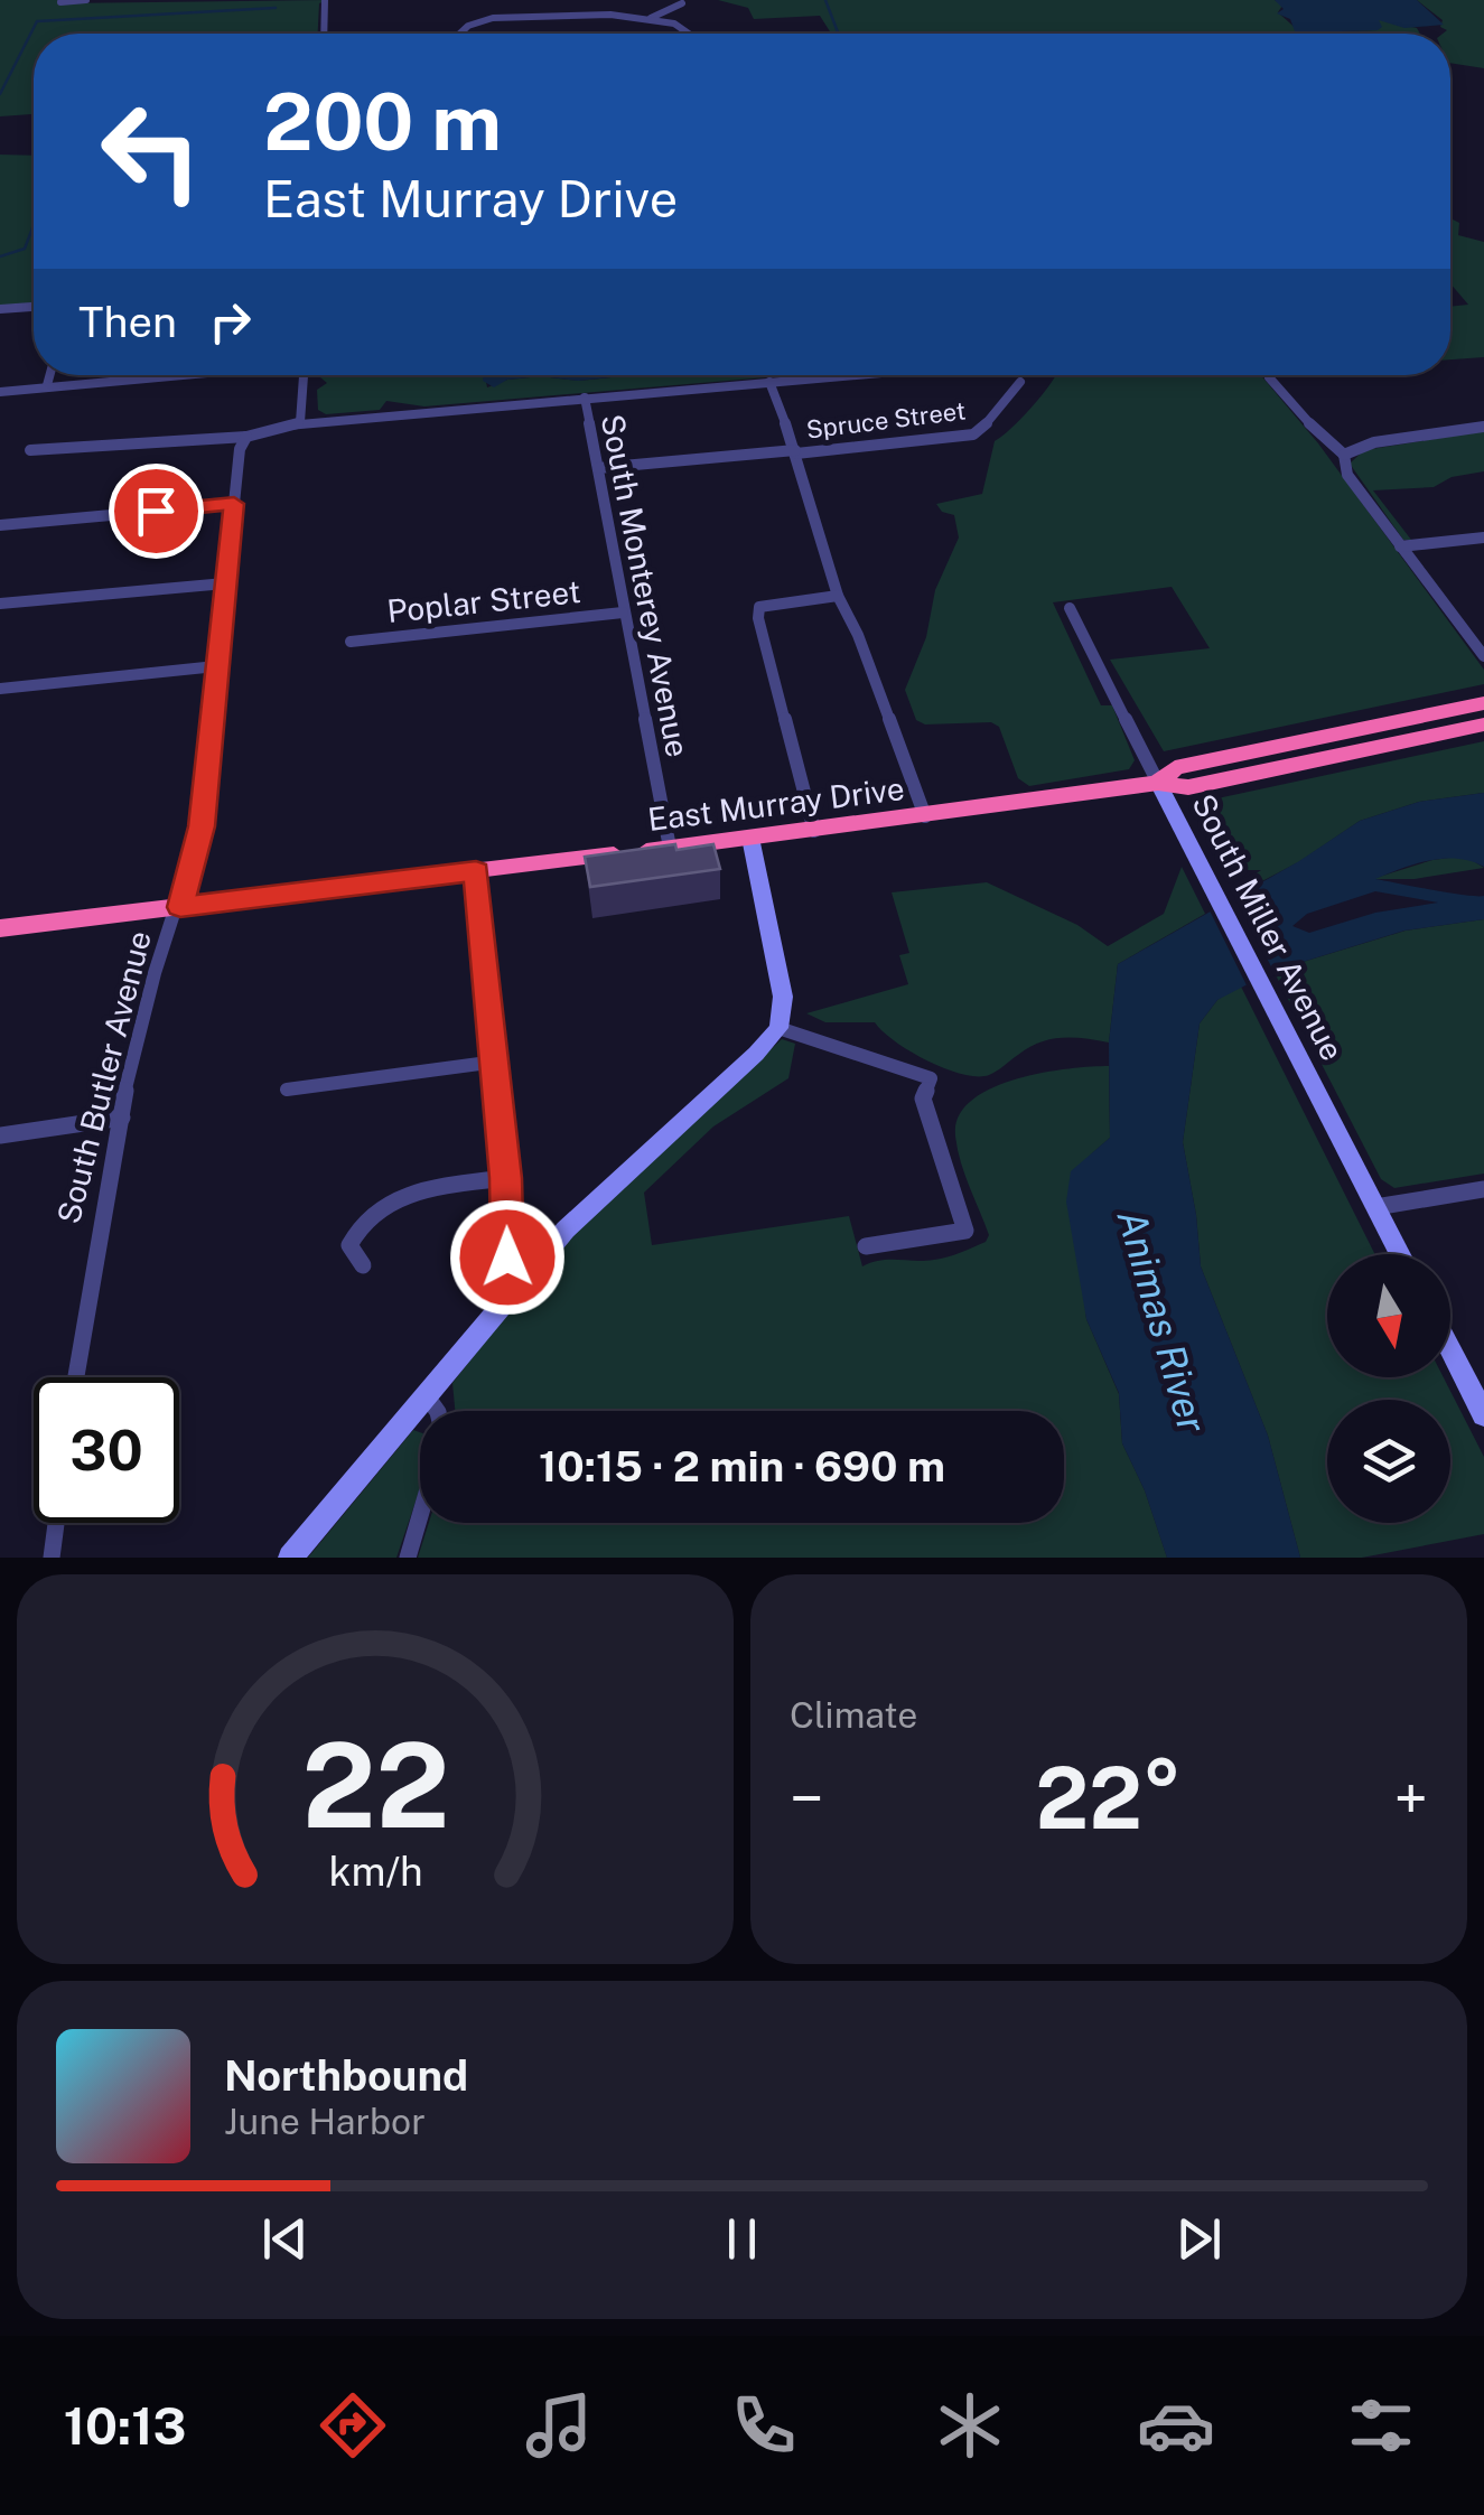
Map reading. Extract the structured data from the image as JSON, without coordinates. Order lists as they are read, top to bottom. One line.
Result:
{"streets":{"highway":["East Murray Drive"],"street":["Spruce Street","South Monterey Avenue","Poplar Street","South Miller Avenue","South Butler Avenue"]},"crossings":[["Spruce Street","South Monterey Avenue"],["South Monterey Avenue","Poplar Street"],["South Monterey Avenue","East Murray Drive"],["East Murray Drive","South Miller Avenue"],["East Murray Drive","South Butler Avenue"]],"water":["Animas River"],"north":"bottom","page":{"turn":["200 m","East Murray Drive"],"then":"Then","limit":"30","trip":"10:15 · 2 min · 690 m","tile":"Climate","heat":["−","22°","+"],"song":["Northbound","June Harbor"],"tabs":"10:13","gauge":["22","km/h"]}}
